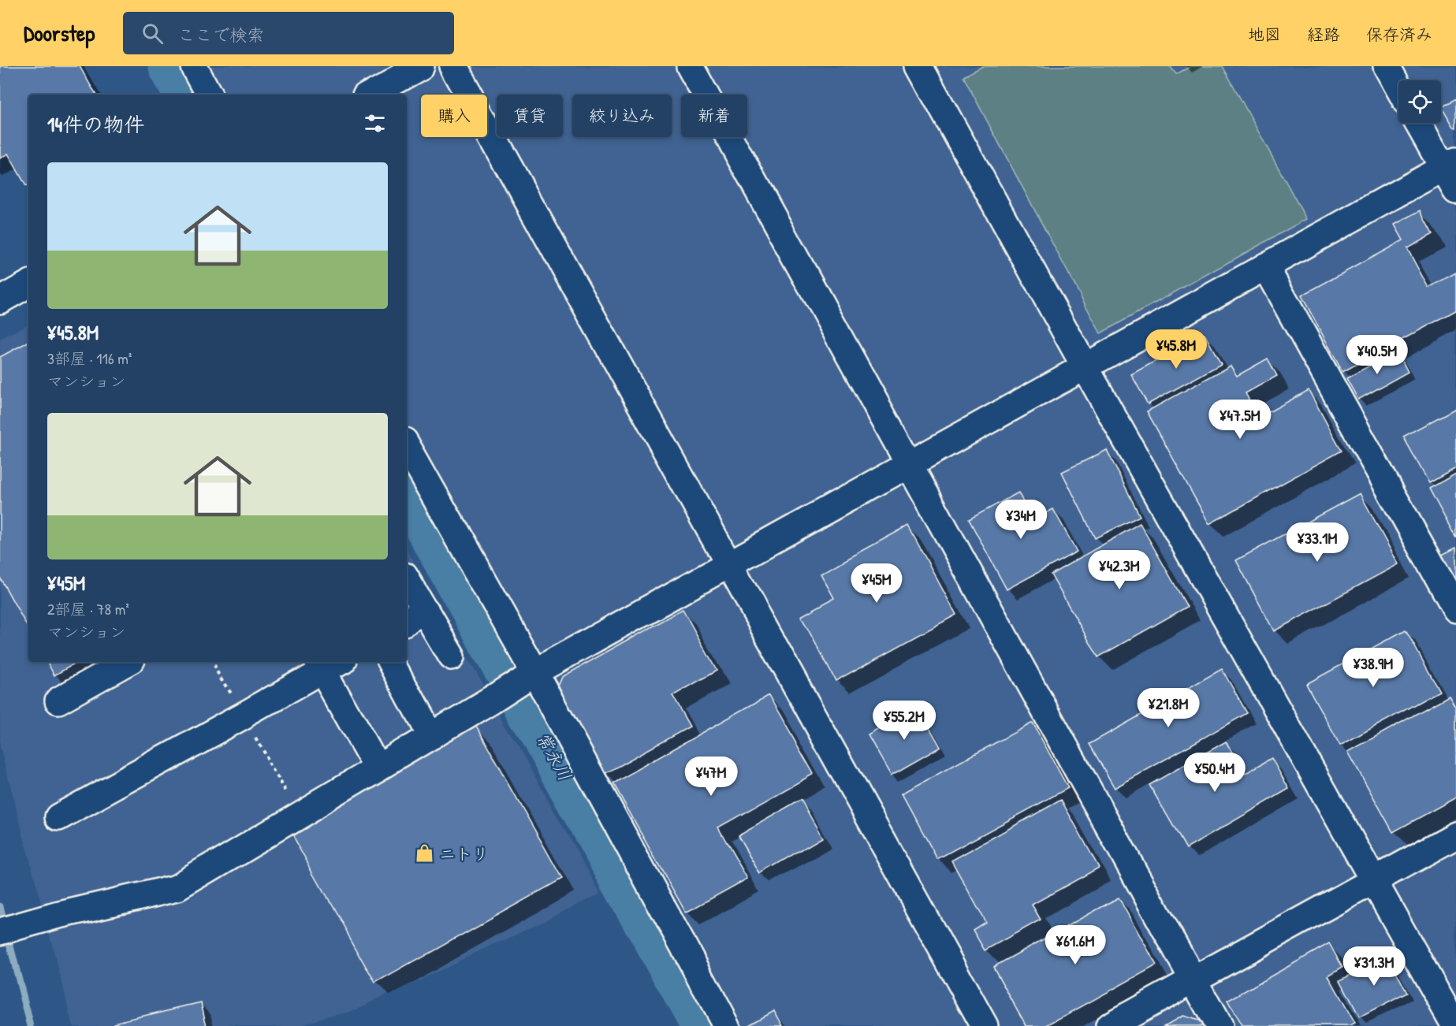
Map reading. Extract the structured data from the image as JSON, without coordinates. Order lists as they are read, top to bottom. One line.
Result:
{"water":["常永川"],"places":{"shop":["ニトリ"]},"page":{"header":"Doorstep","search":"ここで検索","nav":["地図","経路","保存済み"],"chip":["購入","賃貸","絞り込み","新着"],"heading":"14件の物件","list":[{"name":"¥45.8M","note":"3部屋 · 116 m² · マンション"},{"name":"¥45M","note":"2部屋 · 78 m² · マンション"}],"price":["¥45.8M","¥40.5M","¥47.5M","¥34M","¥33.1M","¥42.3M","¥45M","¥38.9M","¥21.8M","¥55.2M","¥50.4M","¥47M","¥61.6M","¥31.3M"]}}
